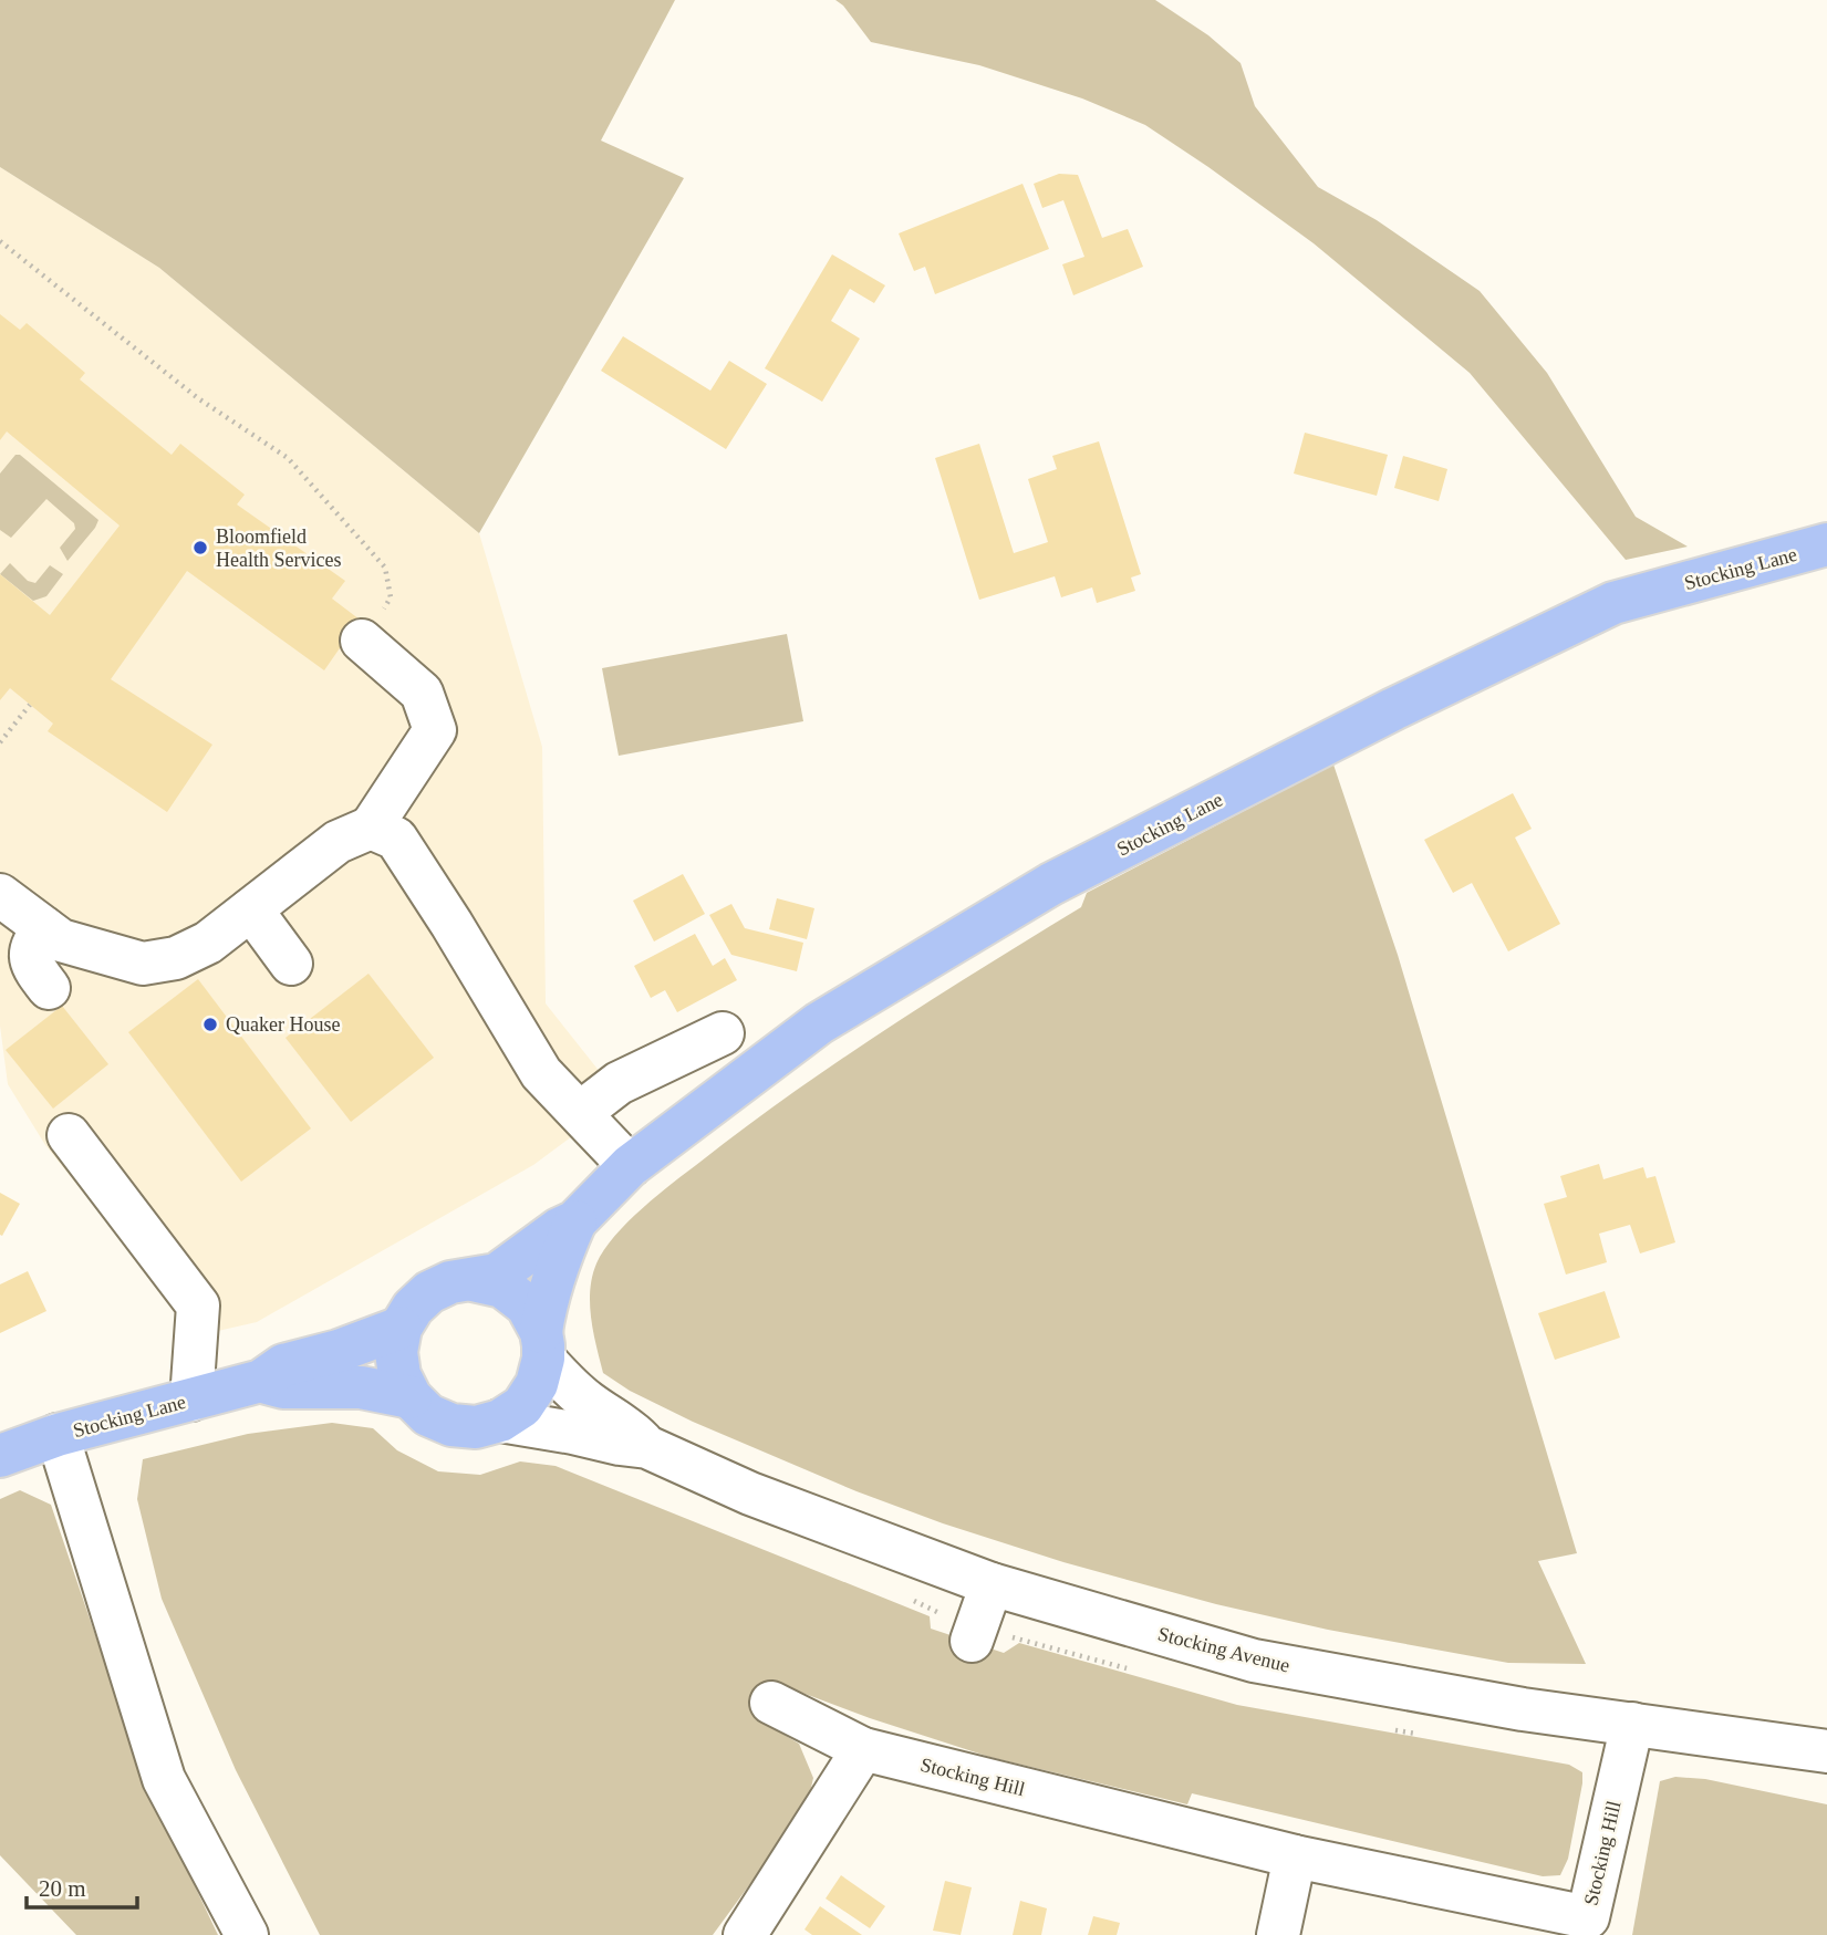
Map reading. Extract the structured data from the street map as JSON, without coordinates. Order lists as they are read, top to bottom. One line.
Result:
{"streets":{"main road":["Stocking Lane"],"street":["Stocking Avenue","Stocking Hill"]},"crossings":[["Stocking Lane","Stocking Avenue"],["Stocking Avenue","Stocking Hill"]],"places":["Bloomfield Health Services","Quaker House"],"scale_bar":"20 m"}
